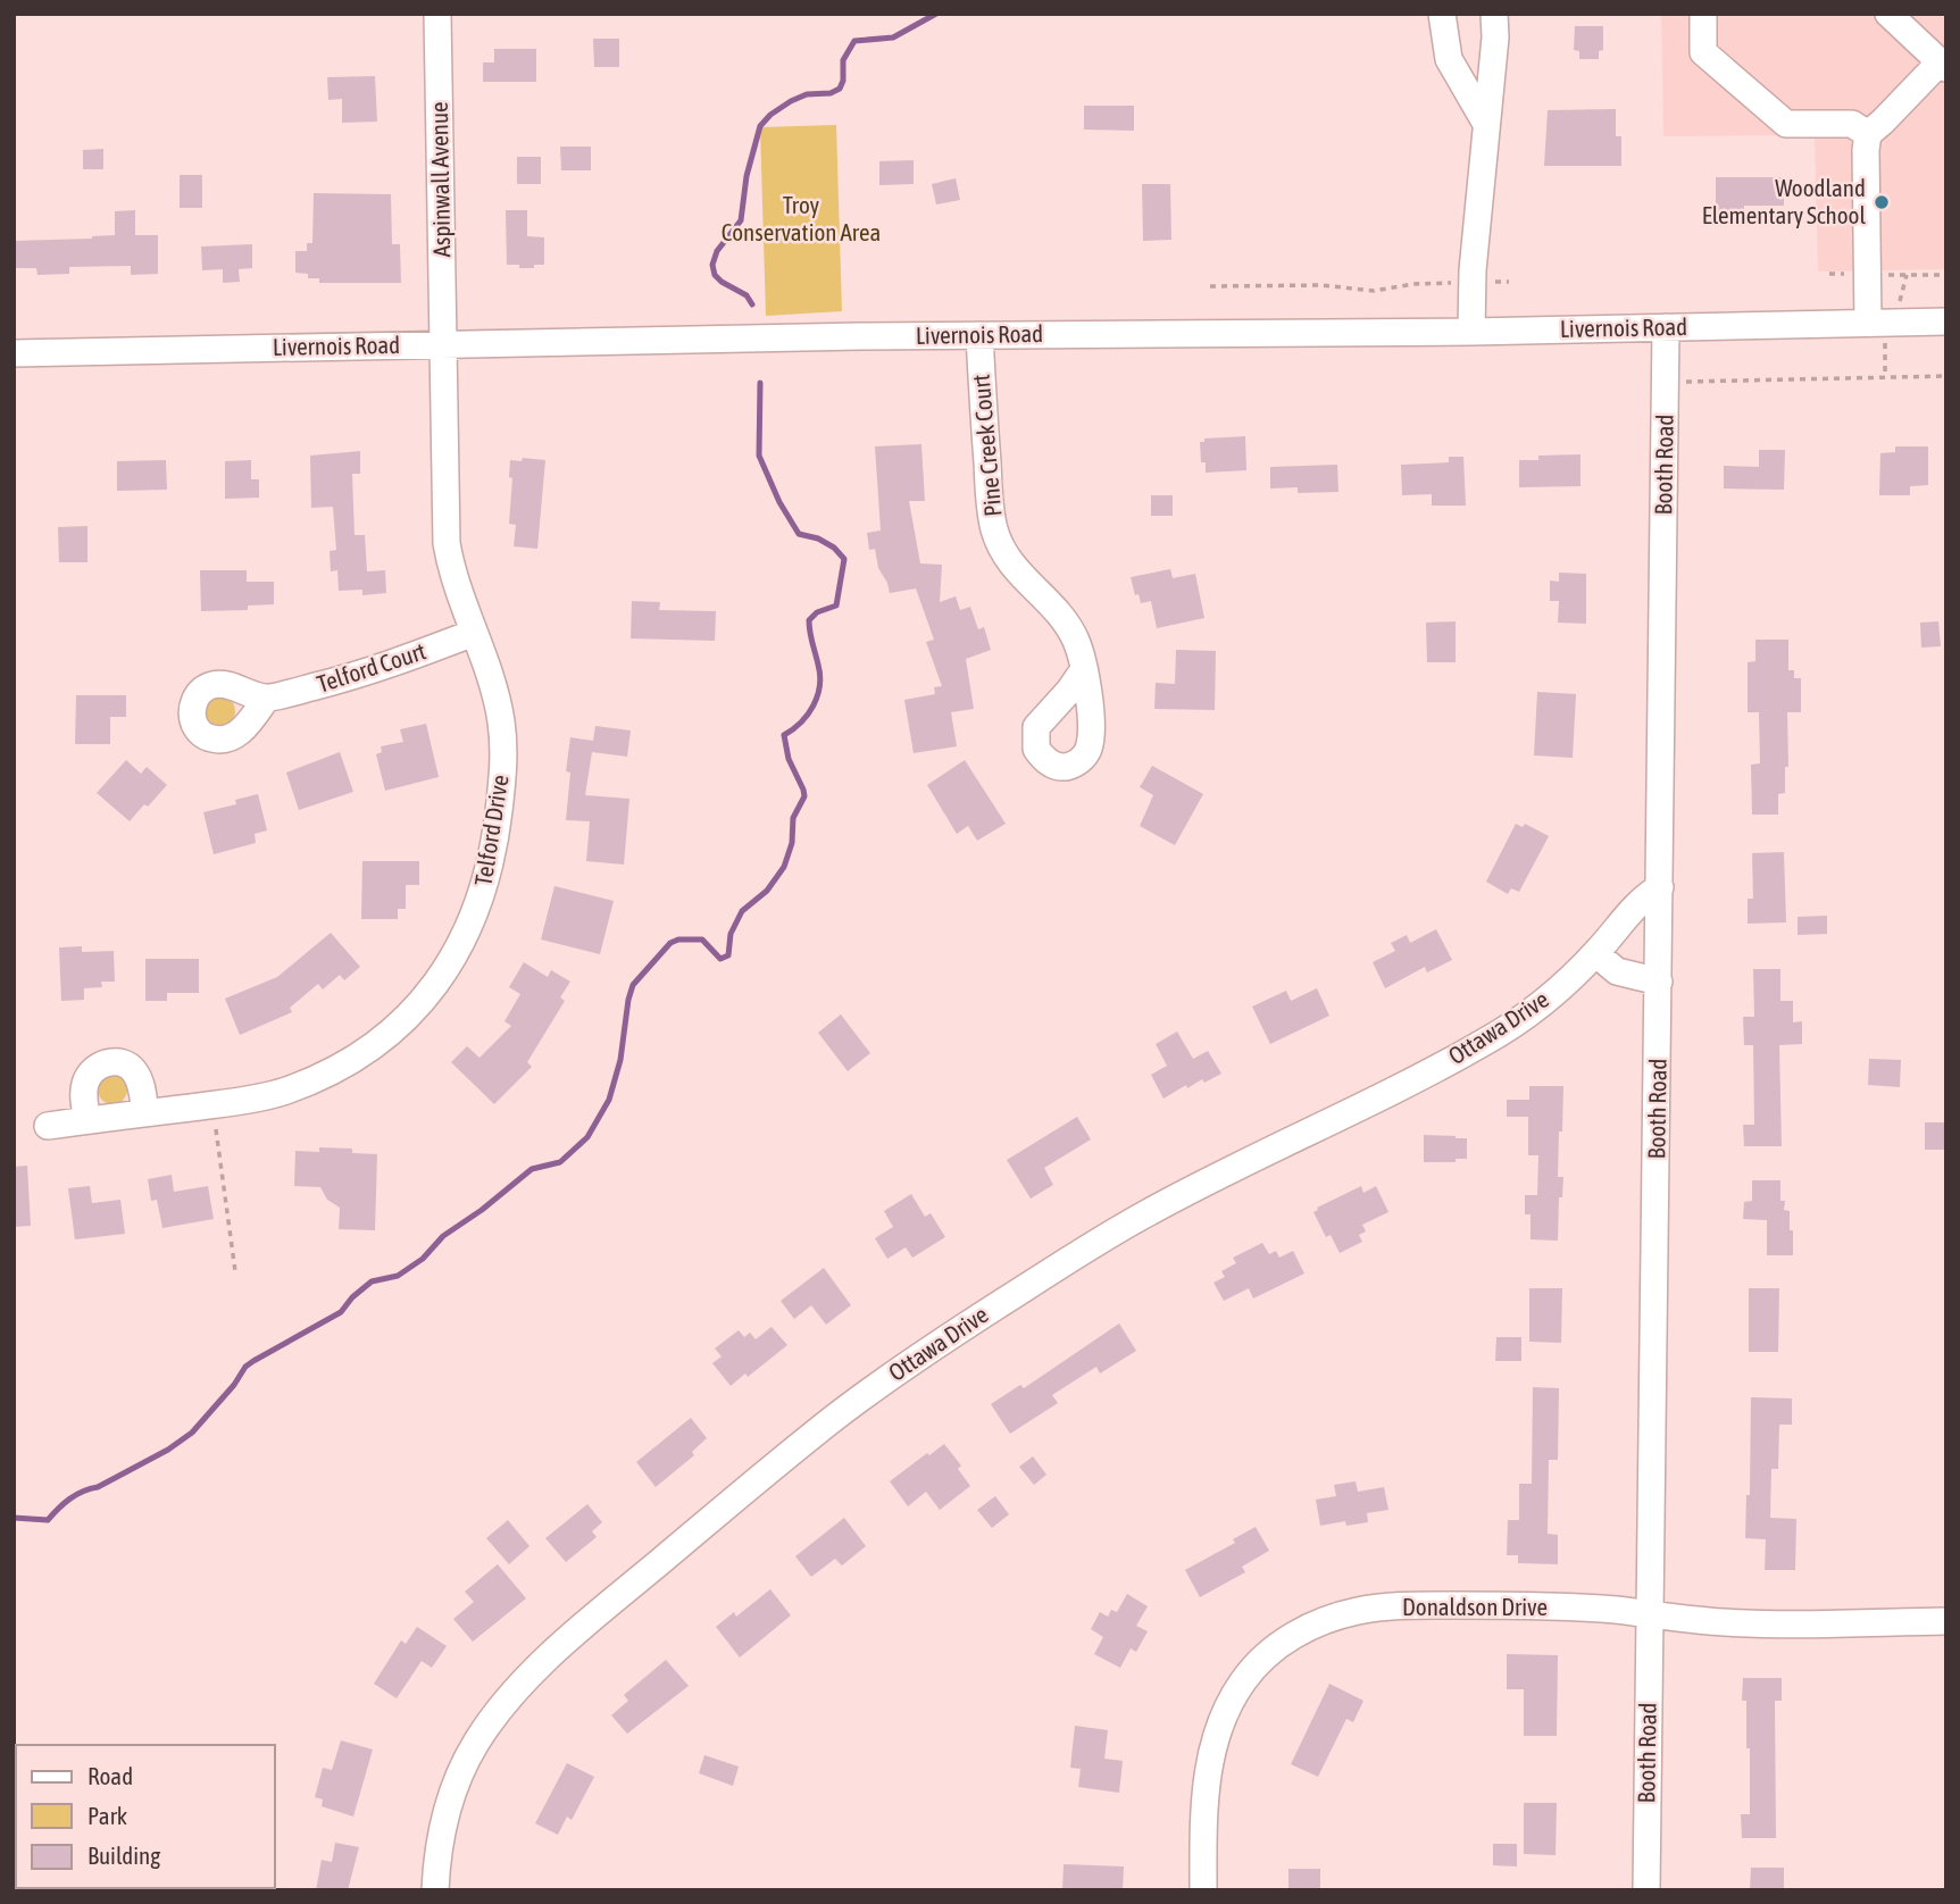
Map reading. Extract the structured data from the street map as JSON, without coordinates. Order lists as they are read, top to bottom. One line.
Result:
{"streets":{"street":["Aspinwall Avenue","Livernois Road","Pine Creek Court","Booth Road","Telford Court","Telford Drive","Ottawa Drive","Donaldson Drive"]},"crossings":[["Aspinwall Avenue","Livernois Road"],["Aspinwall Avenue","Telford Drive"],["Livernois Road","Pine Creek Court"],["Livernois Road","Booth Road"],["Livernois Road","Telford Drive"],["Booth Road","Ottawa Drive"],["Booth Road","Donaldson Drive"],["Telford Court","Telford Drive"]],"parks":["Troy Conservation Area"],"places":["Woodland Elementary School"],"legend":["Road","Park","Building"]}
